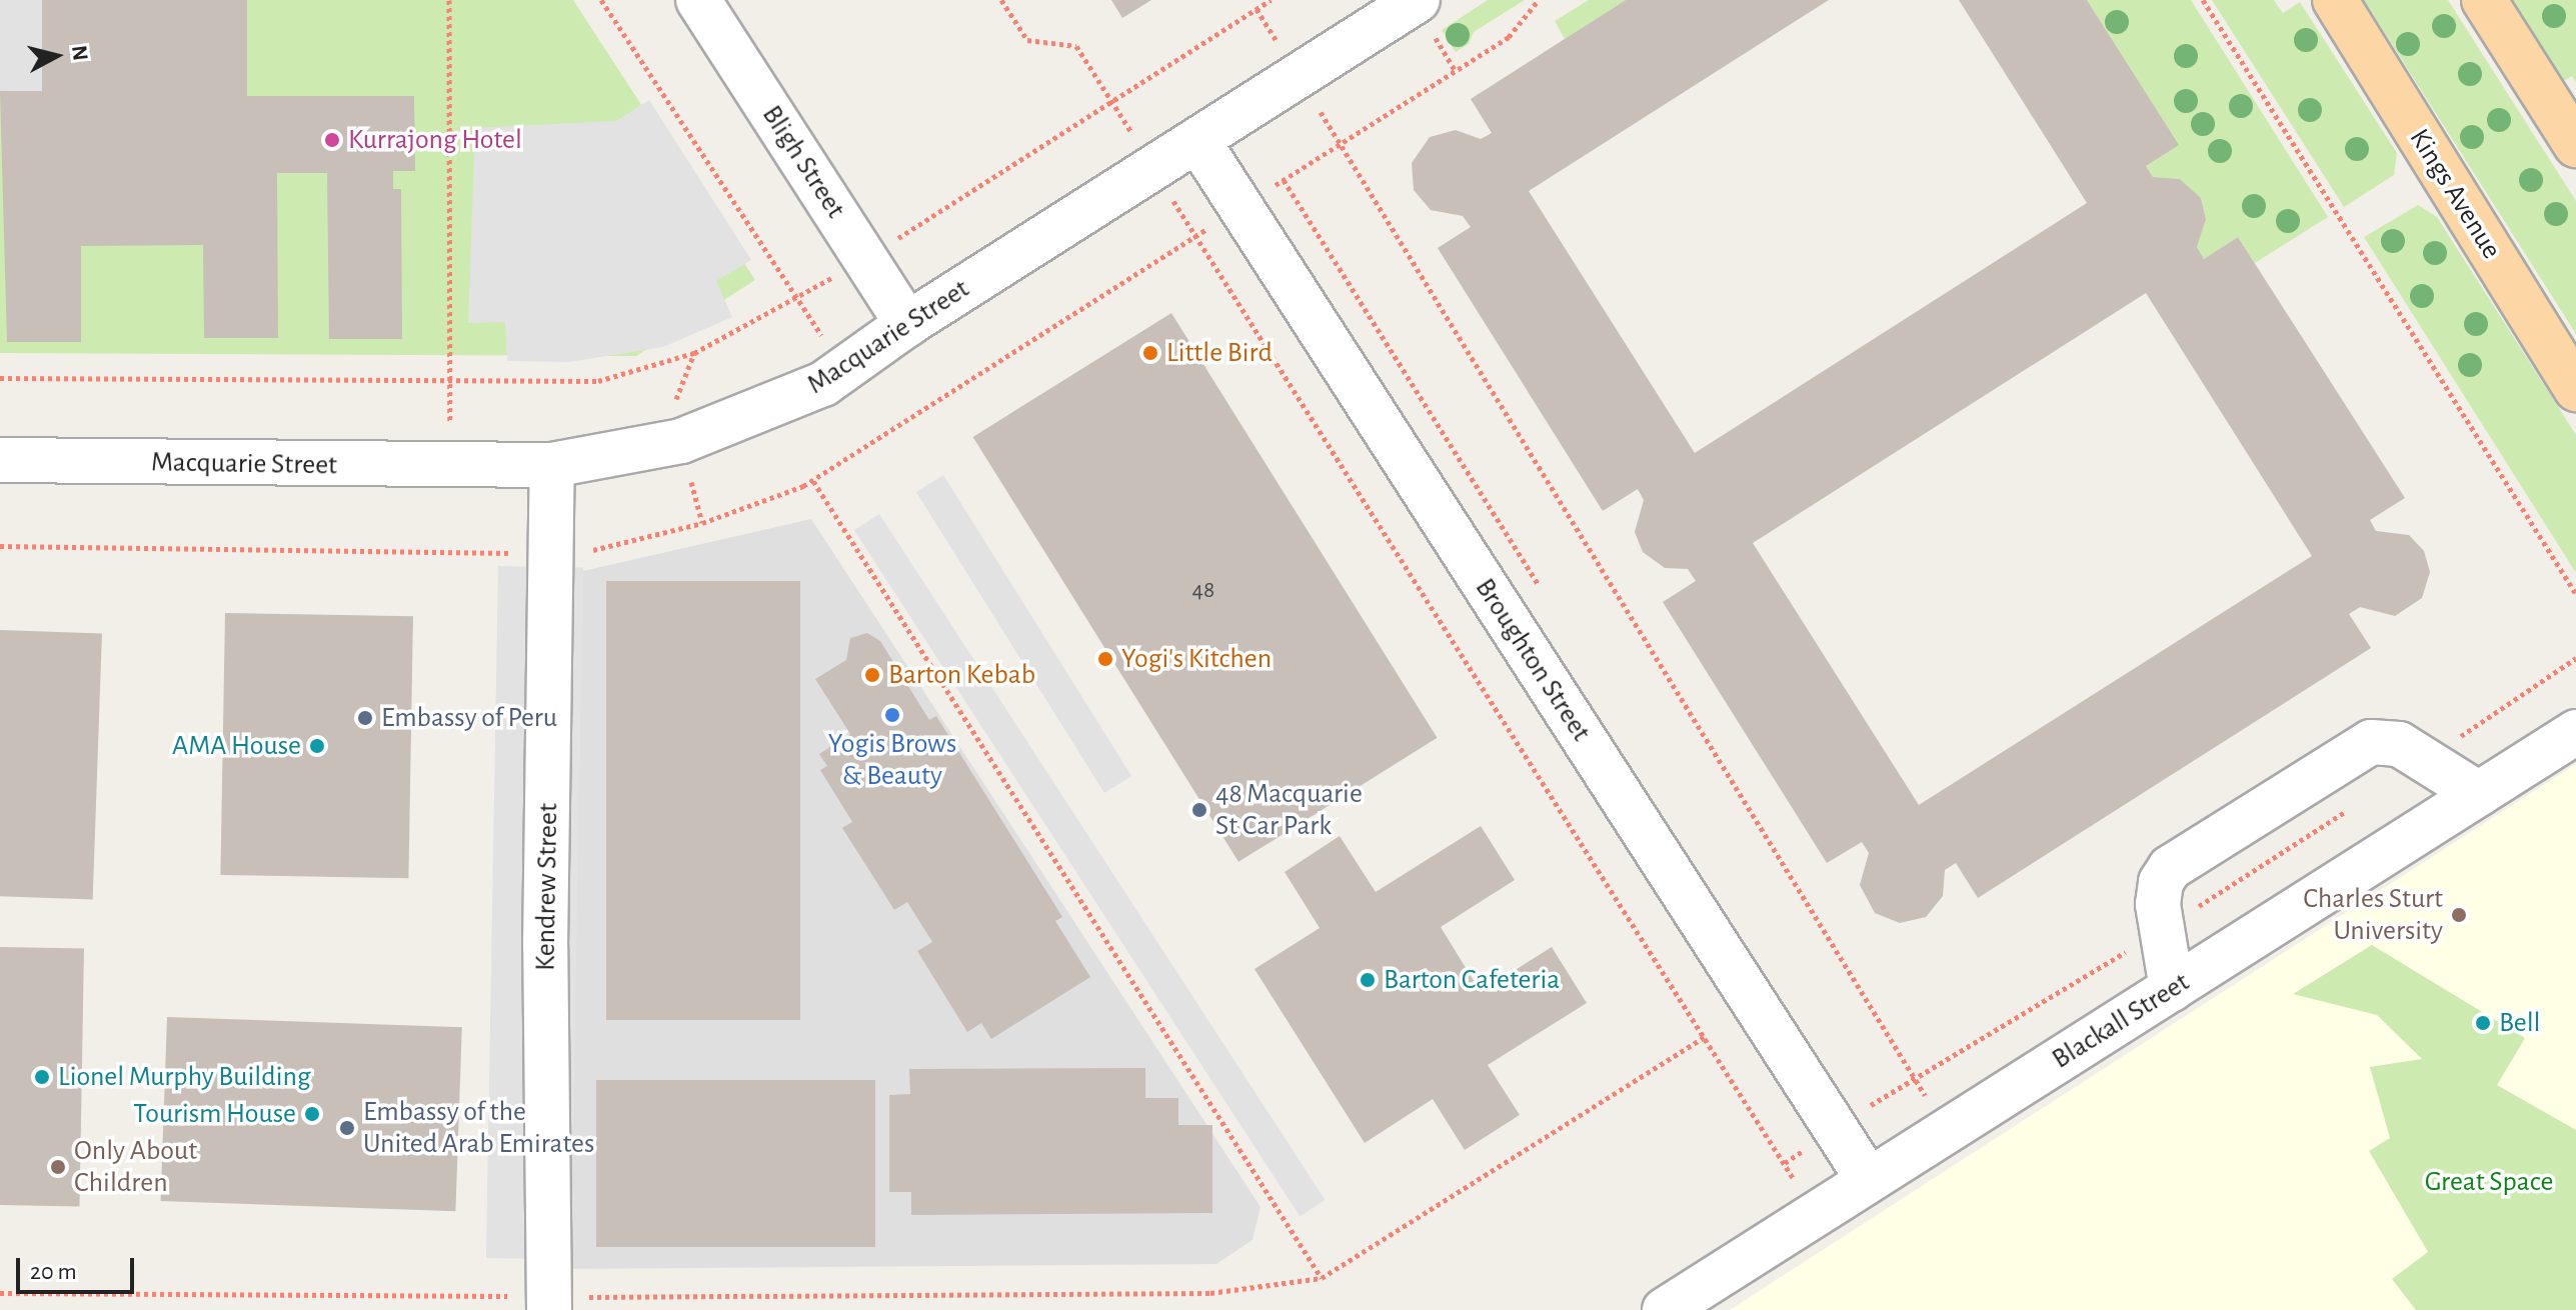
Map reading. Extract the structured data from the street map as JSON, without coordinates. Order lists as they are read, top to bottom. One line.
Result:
{"streets":{"main road":["Kings Avenue"],"street":["Bligh Street","Macquarie Street","Broughton Street","Kendrew Street","Blackall Street"]},"crossings":[["Bligh Street","Macquarie Street"],["Macquarie Street","Broughton Street"],["Macquarie Street","Kendrew Street"],["Broughton Street","Blackall Street"]],"parks":["Great Space"],"places":["Kurrajong Hotel","Little Bird","Yogi's Kitchen","Barton Kebab","Yogis Brows & Beauty","Embassy of Peru","AMA House","48 Macquarie St Car Park","Charles Sturt University","Barton Cafeteria","Bell","Lionel Murphy Building","Tourism House","Embassy of the United Arab Emirates","Only About Children"],"house_numbers":["48"],"scale_bar":"20 m","north":"right"}
